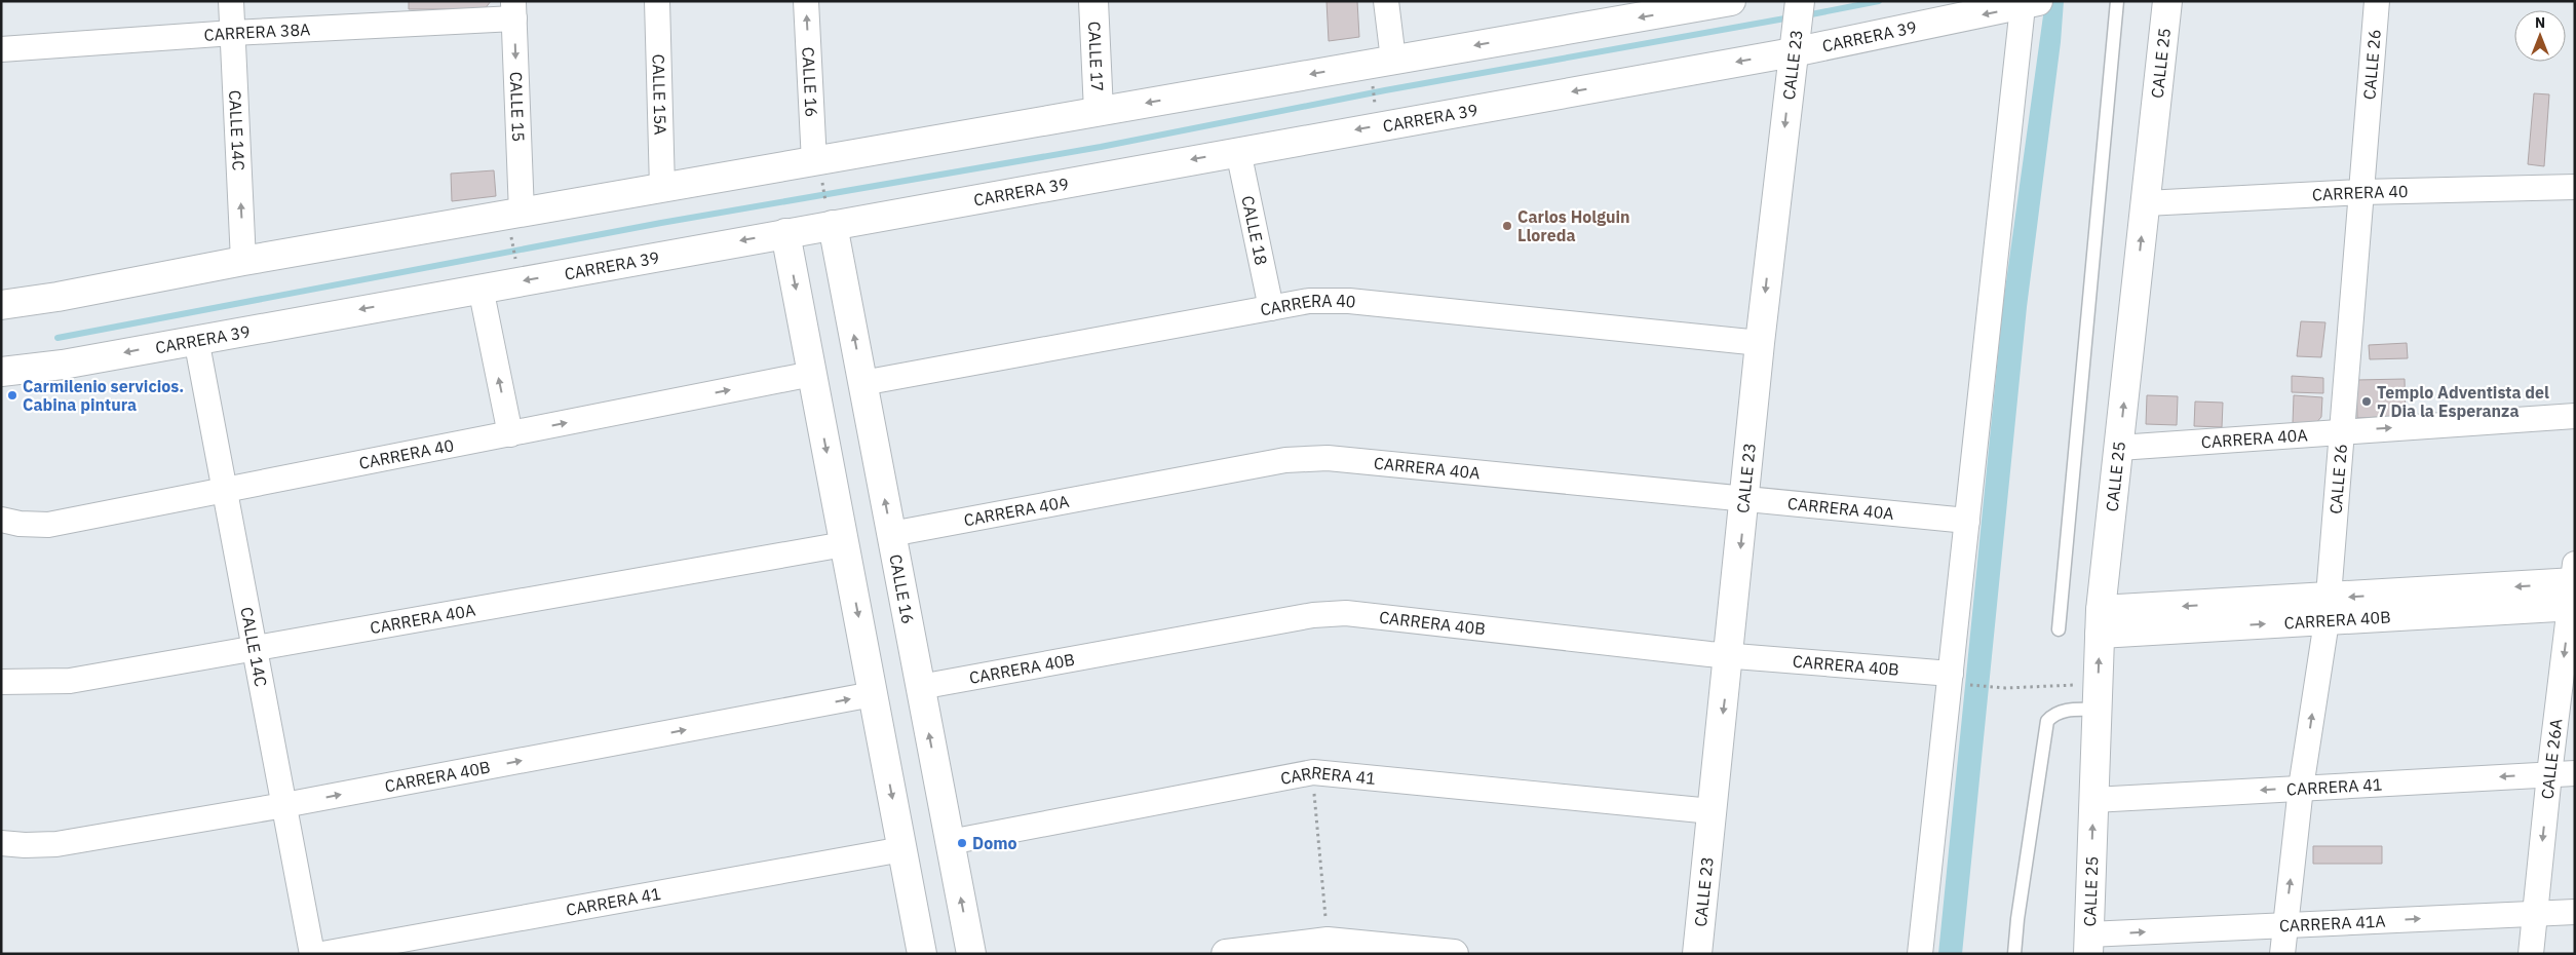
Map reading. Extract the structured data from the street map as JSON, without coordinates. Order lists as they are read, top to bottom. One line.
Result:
{"streets":{"main road":["CARRERA 39","CALLE 17","CALLE 23","CALLE 25","CALLE 16","CARRERA 40B"],"street":["CARRERA 38A","CALLE 26","CALLE 15A","CALLE 15","CALLE 14C","CARRERA 40","CALLE 18","CARRERA 40A","CALLE 26A","CARRERA 41","CARRERA 41A"]},"crossings":[["CARRERA 38A","CALLE 15"],["CARRERA 38A","CALLE 14C"],["CARRERA 39","CALLE 23"],["CARRERA 39","CALLE 16"],["CARRERA 39","CALLE 14C"],["CARRERA 39","CALLE 18"],["CALLE 23","CARRERA 40"],["CALLE 23","CARRERA 40A"],["CALLE 23","CARRERA 40B"],["CALLE 23","CARRERA 41"],["CALLE 25","CARRERA 40"],["CALLE 25","CARRERA 40A"],["CALLE 25","CARRERA 40B"],["CALLE 25","CARRERA 41"],["CALLE 25","CARRERA 41A"],["CALLE 26","CARRERA 40"],["CALLE 26","CARRERA 40A"],["CALLE 26","CARRERA 40B"],["CALLE 26","CARRERA 41"],["CALLE 26","CARRERA 41A"],["CALLE 16","CARRERA 40"],["CALLE 16","CARRERA 40A"],["CALLE 16","CARRERA 40B"],["CALLE 16","CARRERA 41"],["CALLE 14C","CARRERA 40"],["CALLE 14C","CARRERA 40A"],["CALLE 14C","CARRERA 40B"],["CARRERA 40","CALLE 18"],["CARRERA 40B","CALLE 26A"],["CALLE 26A","CARRERA 41"],["CALLE 26A","CARRERA 41A"]],"one_way":["CALLE 23","CALLE 25","CALLE 16","CALLE 15","CALLE 26A","CARRERA 41A"],"places":["Carlos Holguin Lloreda","Carmilenio servicios. Cabina pintura","Templo Adventista del 7 Dia la Esperanza","Domo"],"north":"top"}
